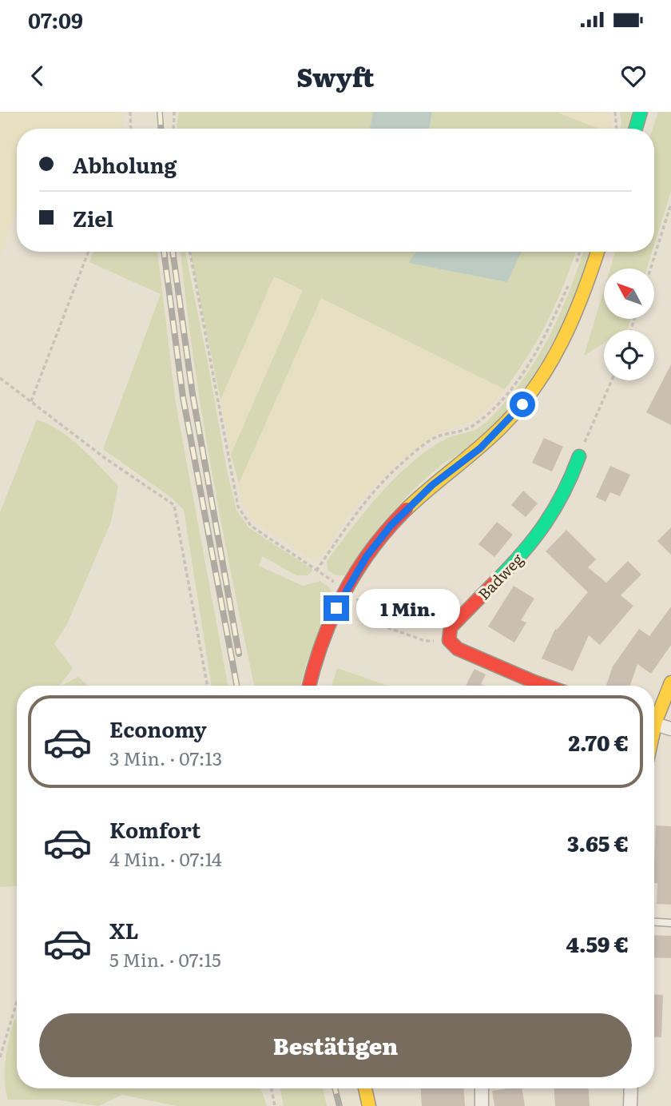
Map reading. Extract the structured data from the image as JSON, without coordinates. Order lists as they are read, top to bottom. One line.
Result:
{"streets":{"main road":["Badweg"]},"north":"top left","page":{"status":"07:09","header":"Swyft","banner":["Abholung","Ziel"],"bubble":"1 Min.","list":[{"name":"Economy","note":"3 Min. · 07:13","value":"2.70 €"},{"name":"Komfort","note":"4 Min. · 07:14","value":"3.65 €"},{"name":"XL","note":"5 Min. · 07:15","value":"4.59 €"}],"buttons":"Bestätigen"}}
